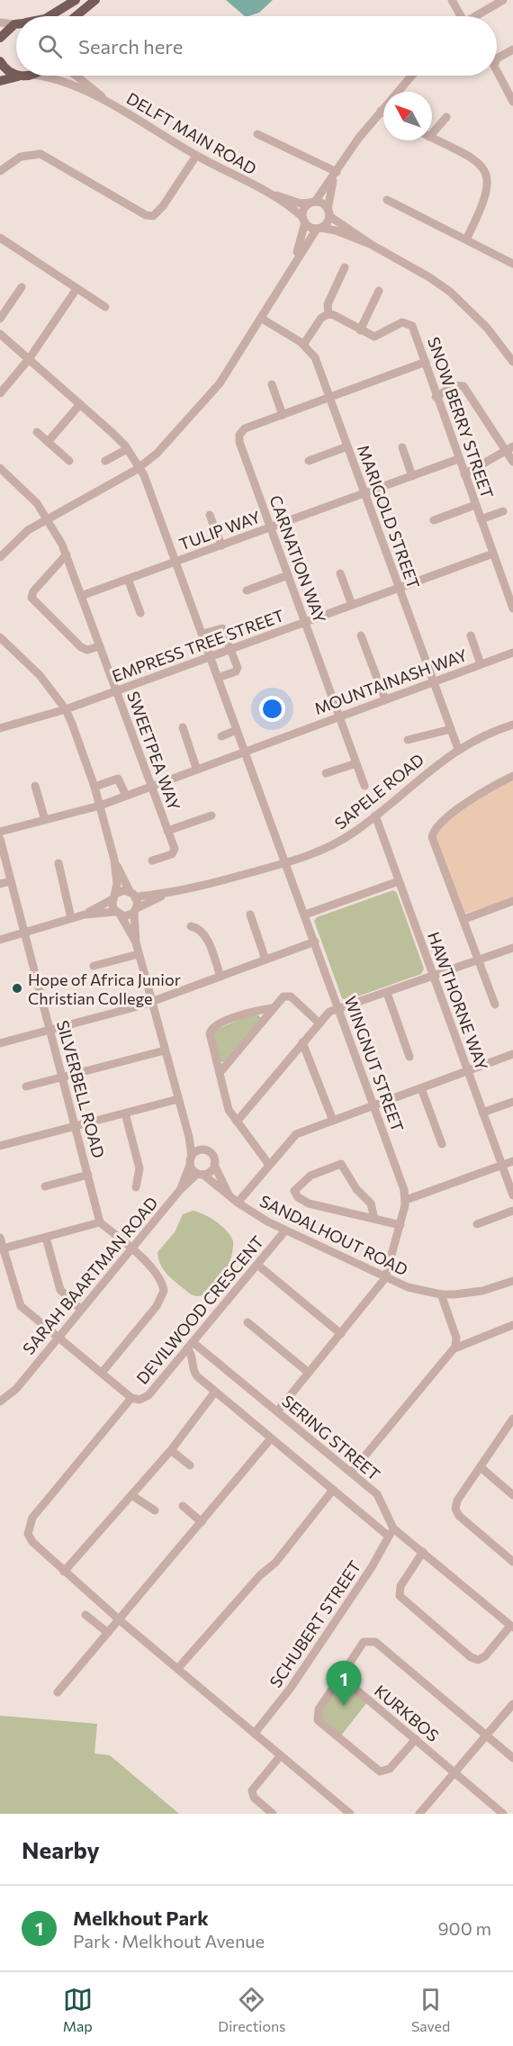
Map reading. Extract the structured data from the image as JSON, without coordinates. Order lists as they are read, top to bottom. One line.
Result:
{"streets":{"street":["DELFT MAIN ROAD","SNOW BERRY STREET","MARIGOLD STREET","TULIP WAY","CARNATION WAY","EMPRESS TREE STREET","MOUNTAINASH WAY","SWEETPEA WAY","SAPELE ROAD","HAWTHORNE WAY","WINGNUT STREET","SILVERBELL ROAD","SANDALHOUT ROAD","SARAH BAARTMAN ROAD","DEVILWOOD CRESCENT","SERING STREET","SCHUBERT STREET","KURKBOS"]},"crossings":[["SNOW BERRY STREET","TULIP WAY"],["SNOW BERRY STREET","CARNATION WAY"],["SNOW BERRY STREET","EMPRESS TREE STREET"],["MARIGOLD STREET","TULIP WAY"],["MARIGOLD STREET","CARNATION WAY"],["MARIGOLD STREET","EMPRESS TREE STREET"],["MARIGOLD STREET","MOUNTAINASH WAY"],["MARIGOLD STREET","SAPELE ROAD"],["TULIP WAY","CARNATION WAY"],["TULIP WAY","SWEETPEA WAY"],["TULIP WAY","WINGNUT STREET"],["CARNATION WAY","EMPRESS TREE STREET"],["CARNATION WAY","MOUNTAINASH WAY"],["EMPRESS TREE STREET","SWEETPEA WAY"],["EMPRESS TREE STREET","WINGNUT STREET"],["MOUNTAINASH WAY","SWEETPEA WAY"],["MOUNTAINASH WAY","WINGNUT STREET"],["SAPELE ROAD","HAWTHORNE WAY"],["SAPELE ROAD","WINGNUT STREET"],["SANDALHOUT ROAD","DEVILWOOD CRESCENT"],["SARAH BAARTMAN ROAD","DEVILWOOD CRESCENT"],["DEVILWOOD CRESCENT","SERING STREET"],["SERING STREET","SCHUBERT STREET"]],"places":["Hope of Africa Junior Christian College"],"north":"top left","page":{"search":"Search here","pins":"1","heading":"Nearby","list":[{"mark":"1","name":"Melkhout Park","note":"Park · Melkhout Avenue","value":"900 m"}],"nav":["Map","Directions","Saved"]}}
